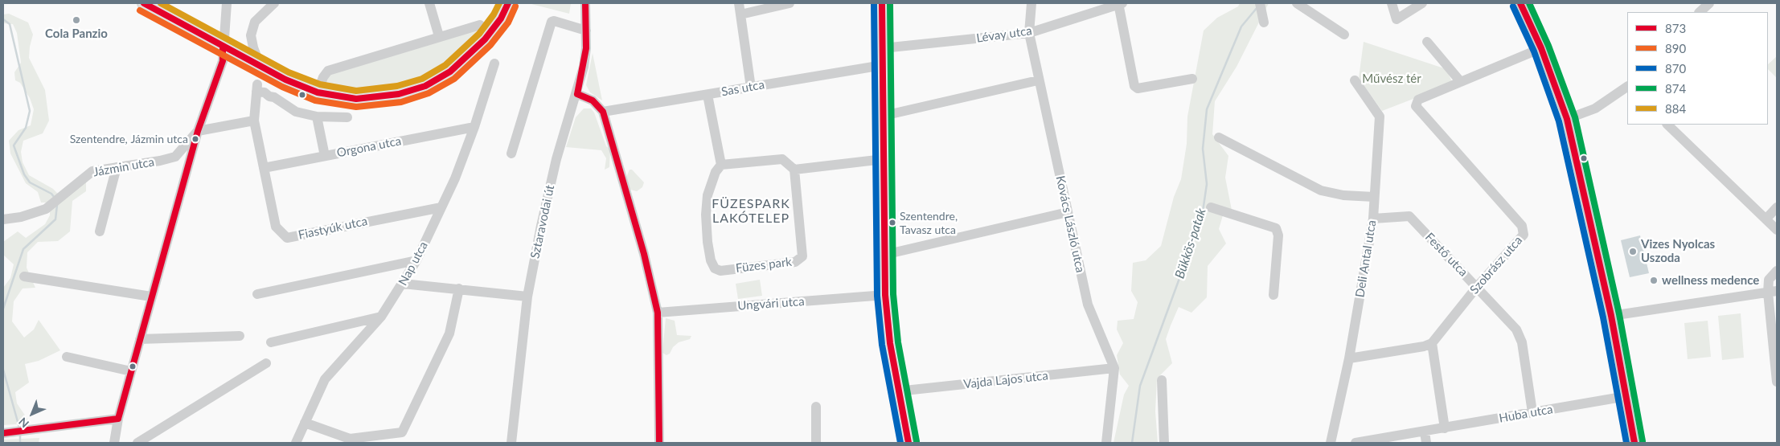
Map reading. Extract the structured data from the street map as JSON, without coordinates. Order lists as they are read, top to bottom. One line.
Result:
{"streets":{"street":["Lévay utca","Sas utca","Orgona utca","Jázmin utca","Sztaravodai út","Kovács László utca","Fiastyúk utca","Festő utca","Deli Antal utca","Nap utca","Füzes park","Szobrász utca","Ungvári utca","Vajda Lajos utca","Huba utca"]},"crossings":[["Lévay utca","Kovács László utca"],["Orgona utca","Fiastyúk utca"],["Orgona utca","Nap utca"],["Kovács László utca","Vajda Lajos utca"],["Fiastyúk utca","Nap utca"],["Festő utca","Deli Antal utca"],["Festő utca","Szobrász utca"],["Festő utca","Huba utca"]],"districts":["FÜZESPARK LAKÓTELEP"],"water":["Bükkös-patak"],"parks":["Művész tér"],"places":["Cola Panzio","Szentendre, Jázmin utca","Szentendre, Tavasz utca","Vizes Nyolcas Uszoda","wellness medence"],"lines":["transit line 873","transit line 870","transit line 874","transit line 884","transit line 890"],"legend":["873","890","870","874","884"],"north":"bottom left"}
